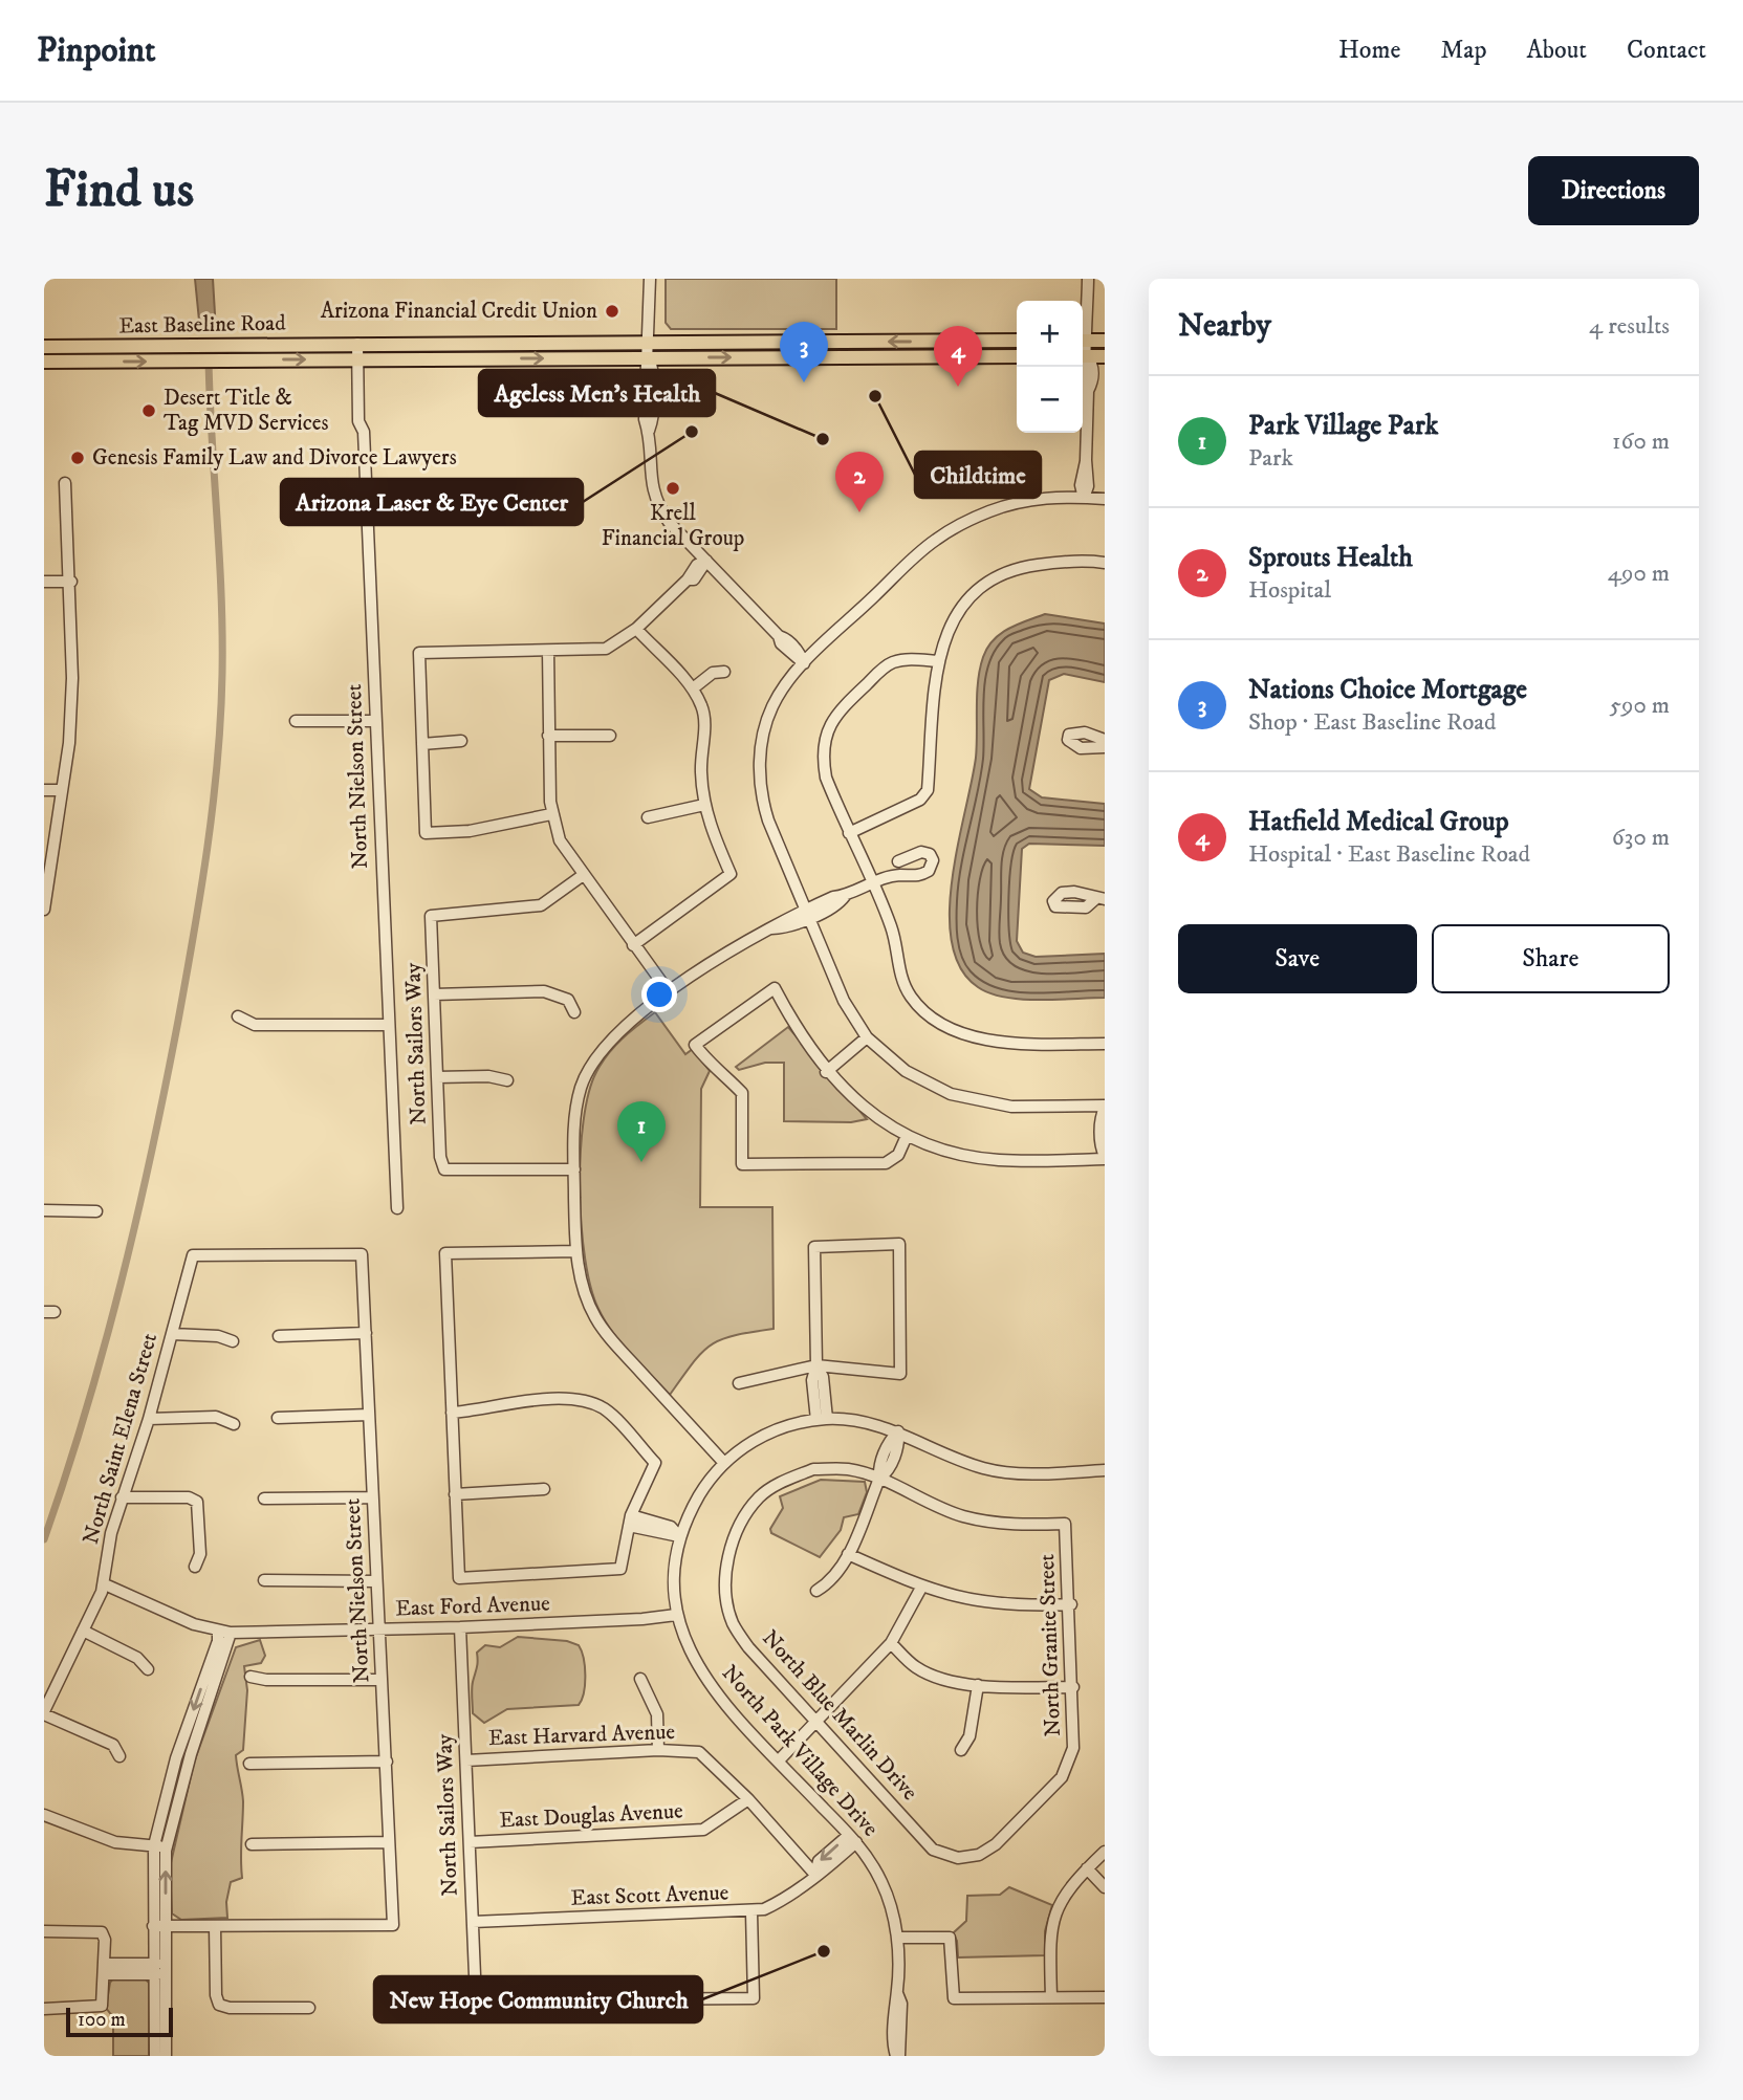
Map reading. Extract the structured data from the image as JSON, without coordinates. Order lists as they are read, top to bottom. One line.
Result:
{"streets":{"main road":["East Baseline Road"],"street":["North Nielson Street","North Sailors Way","North Saint Elena Street","East Ford Avenue","North Granite Street","North Blue Marlin Drive","East Harvard Avenue","North Park Village Drive","East Douglas Avenue","East Scott Avenue"]},"crossings":[["East Baseline Road","North Nielson Street"],["North Nielson Street","North Saint Elena Street"],["North Nielson Street","East Ford Avenue"],["North Sailors Way","East Ford Avenue"],["North Sailors Way","East Harvard Avenue"],["North Sailors Way","East Douglas Avenue"],["North Sailors Way","East Scott Avenue"],["North Saint Elena Street","East Ford Avenue"],["East Ford Avenue","North Park Village Drive"],["North Granite Street","North Blue Marlin Drive"],["East Harvard Avenue","East Douglas Avenue"],["North Park Village Drive","East Scott Avenue"]],"places":["Arizona Financial Credit Union","Childtime","Desert Title & Tag MVD Services","Arizona Laser & Eye Center","Ageless Men's Health","Genesis Family Law and Divorce Lawyers","Krell Financial Group","New Hope Community Church"],"scale_bar":"100 m","page":{"header":"Pinpoint","nav":["Home","Map","About","Contact"],"buttons":["Directions",["Save","Share"]],"title":"Find us","heading":["Nearby","4 results"],"map_buttons":["+","−"],"pins":["3","4","2","1"],"list":[{"mark":"1","name":"Park Village Park","note":"Park","value":"160 m"},{"mark":"2","name":"Sprouts Health","note":"Hospital","value":"490 m"},{"mark":"3","name":"Nations Choice Mortgage","note":"Shop · East Baseline Road","value":"590 m"},{"mark":"4","name":"Hatfield Medical Group","note":"Hospital · East Baseline Road","value":"630 m"}],"scale":"100 m"}}
